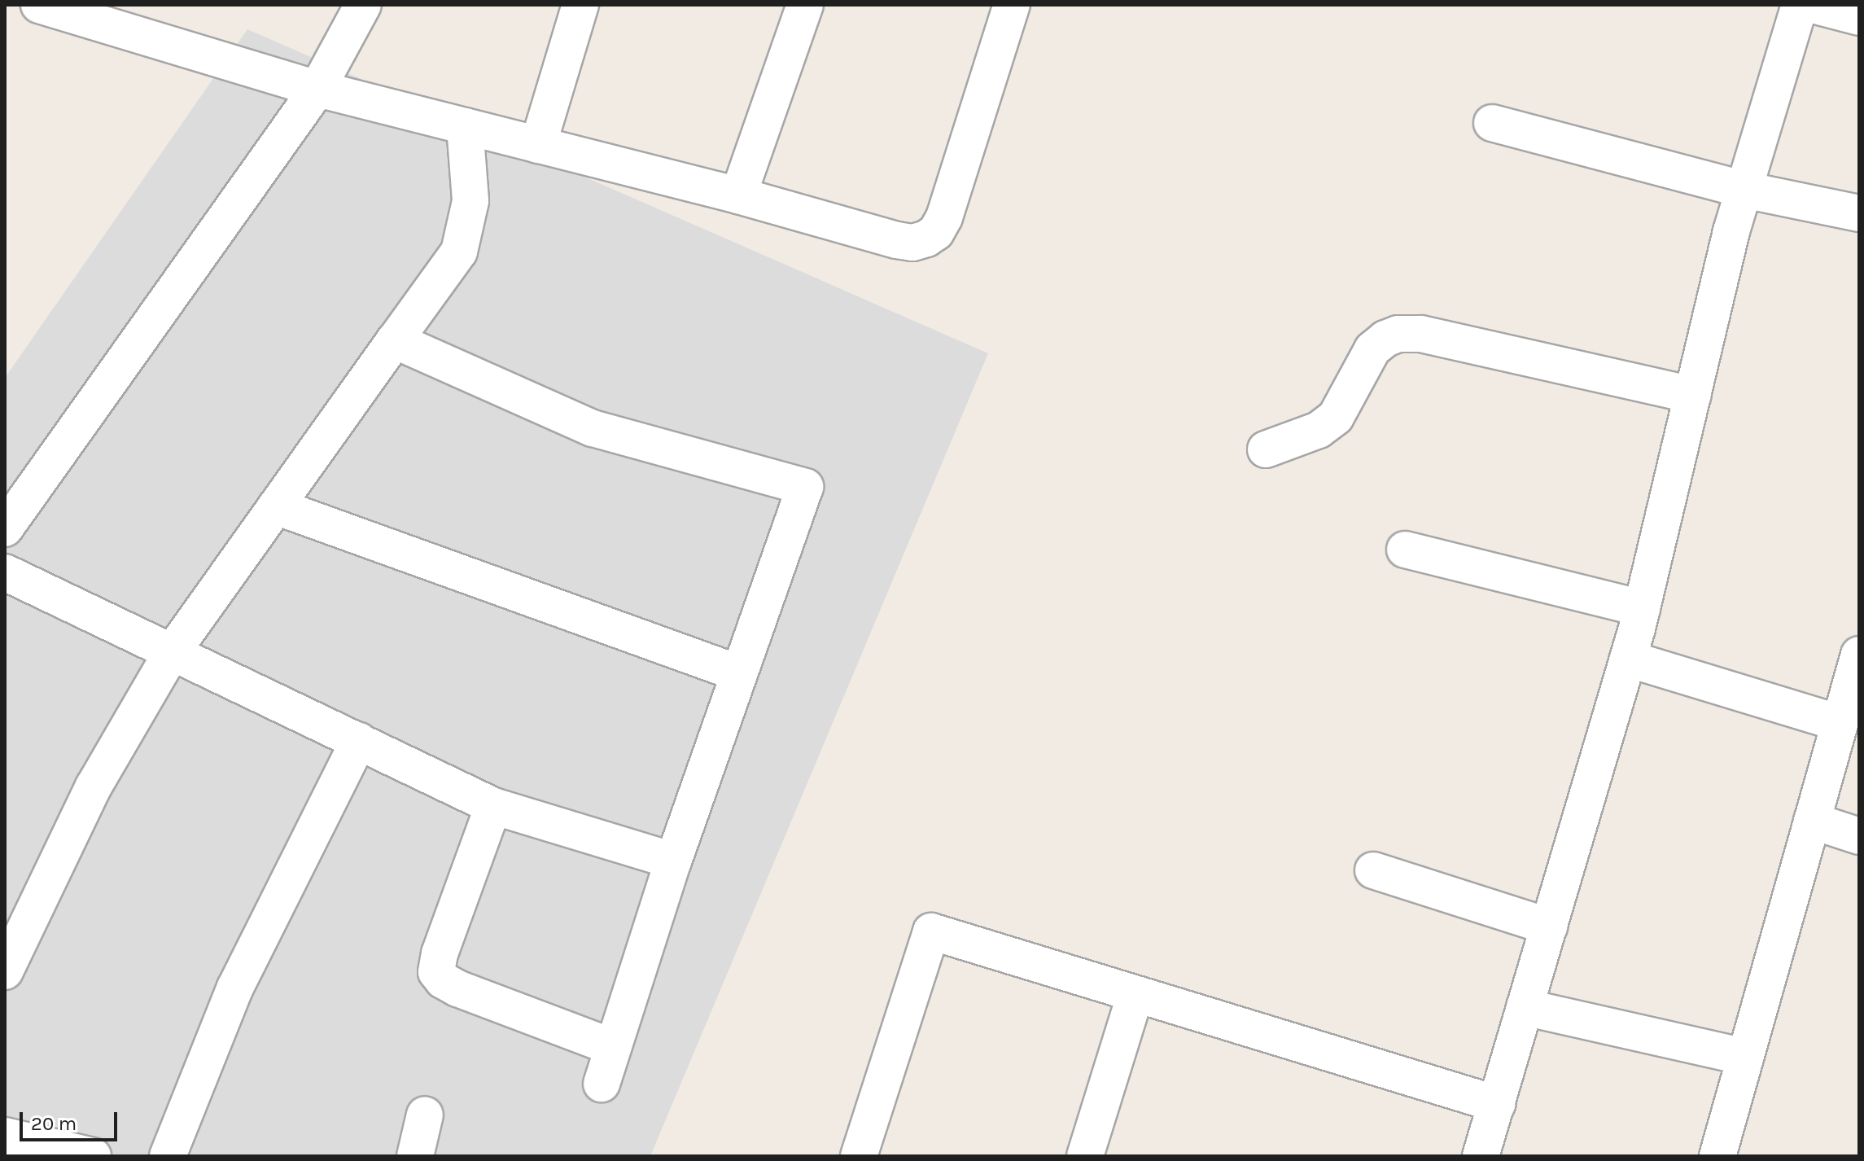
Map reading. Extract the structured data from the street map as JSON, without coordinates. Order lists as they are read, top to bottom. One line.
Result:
{"scale_bar":"20 m"}
